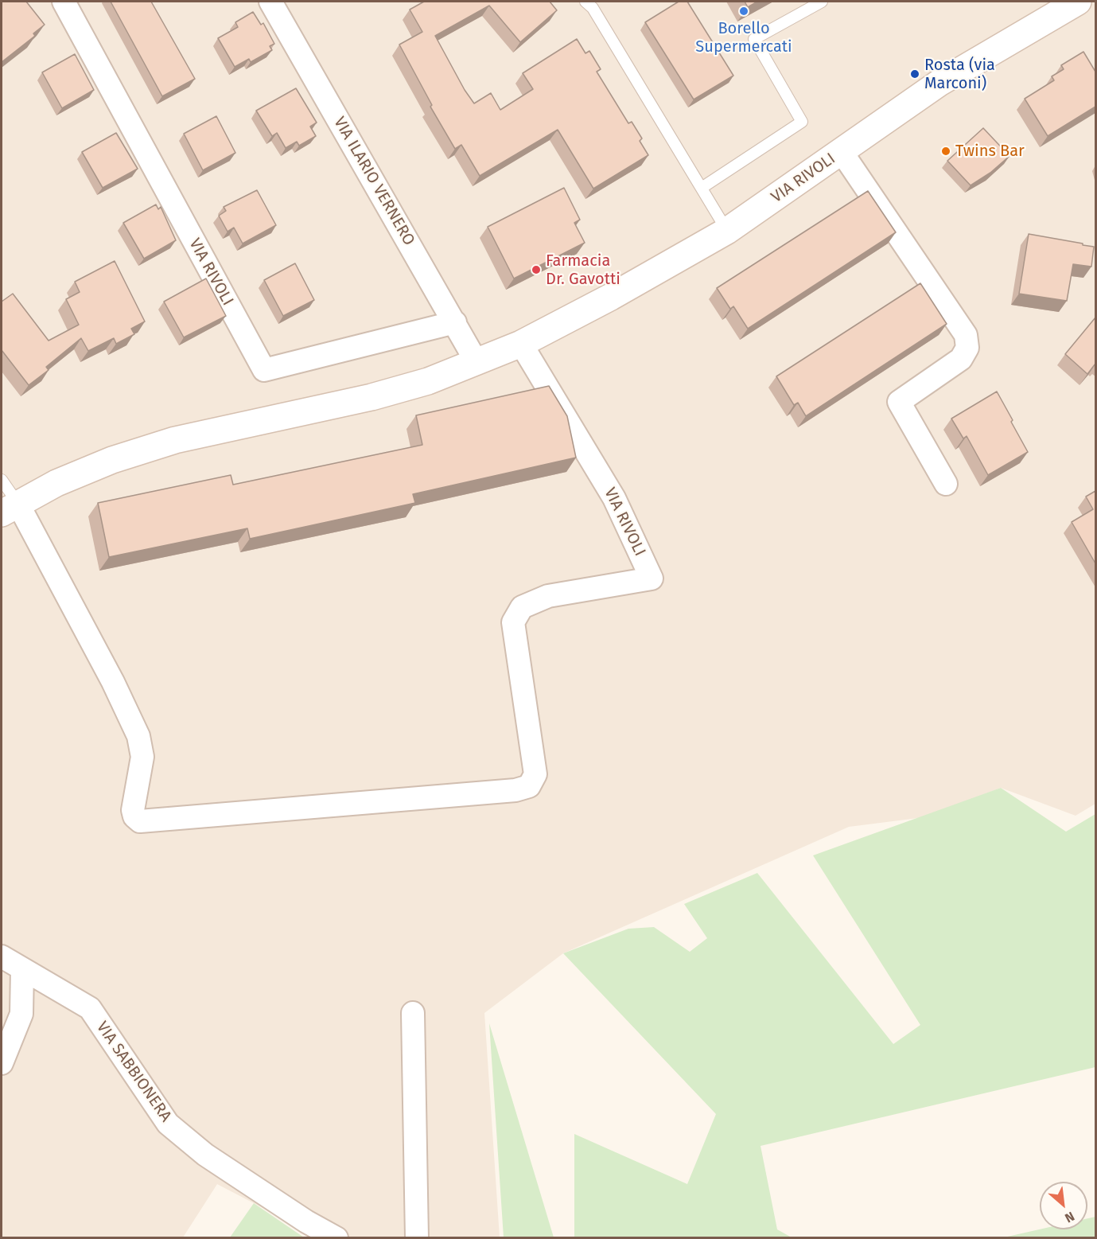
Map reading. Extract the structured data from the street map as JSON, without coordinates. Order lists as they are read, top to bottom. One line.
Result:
{"streets":{"street":["VIA RIVOLI","VIA ILARIO VERNERO","VIA SABBIONERA"]},"crossings":[["VIA RIVOLI","VIA ILARIO VERNERO"]],"places":["Borello Supermercati","Rosta (via Marconi)","Twins Bar","Farmacia Dr. Gavotti"],"north":"bottom right"}
